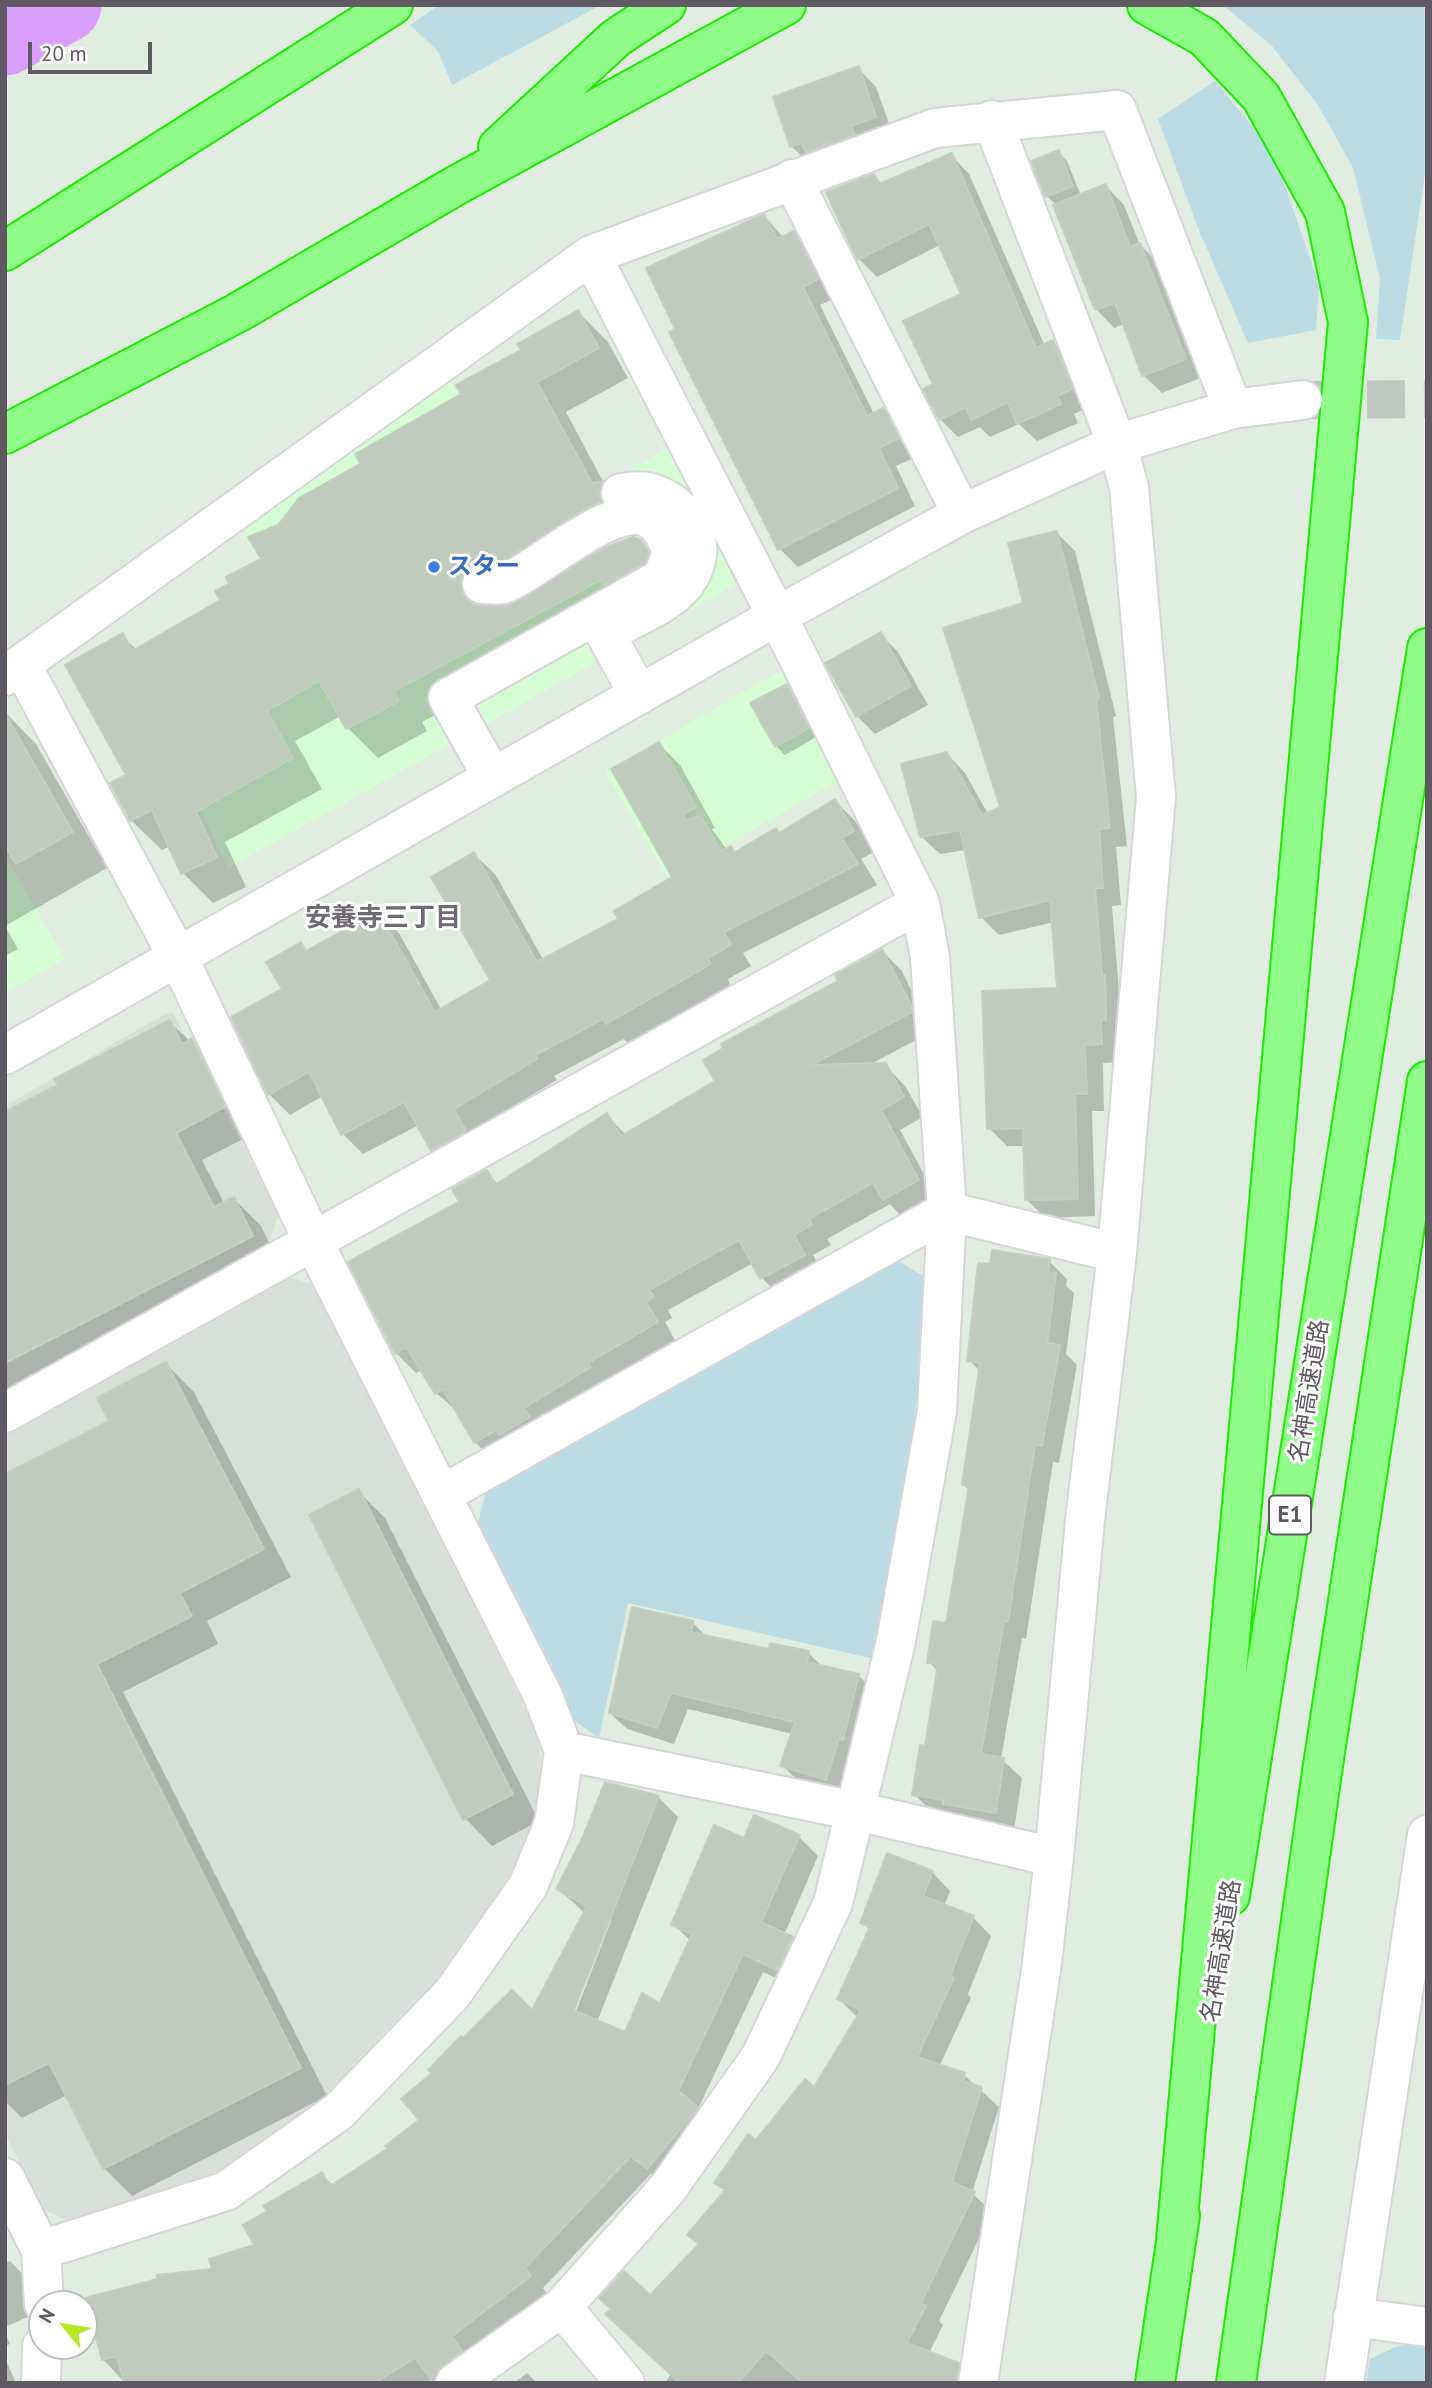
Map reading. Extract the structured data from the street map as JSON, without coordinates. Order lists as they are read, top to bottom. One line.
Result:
{"streets":{"highway":["名神高速道路","E1"]},"districts":["安養寺三丁目"],"places":["スター"],"scale_bar":"20 m","north":"top left"}
